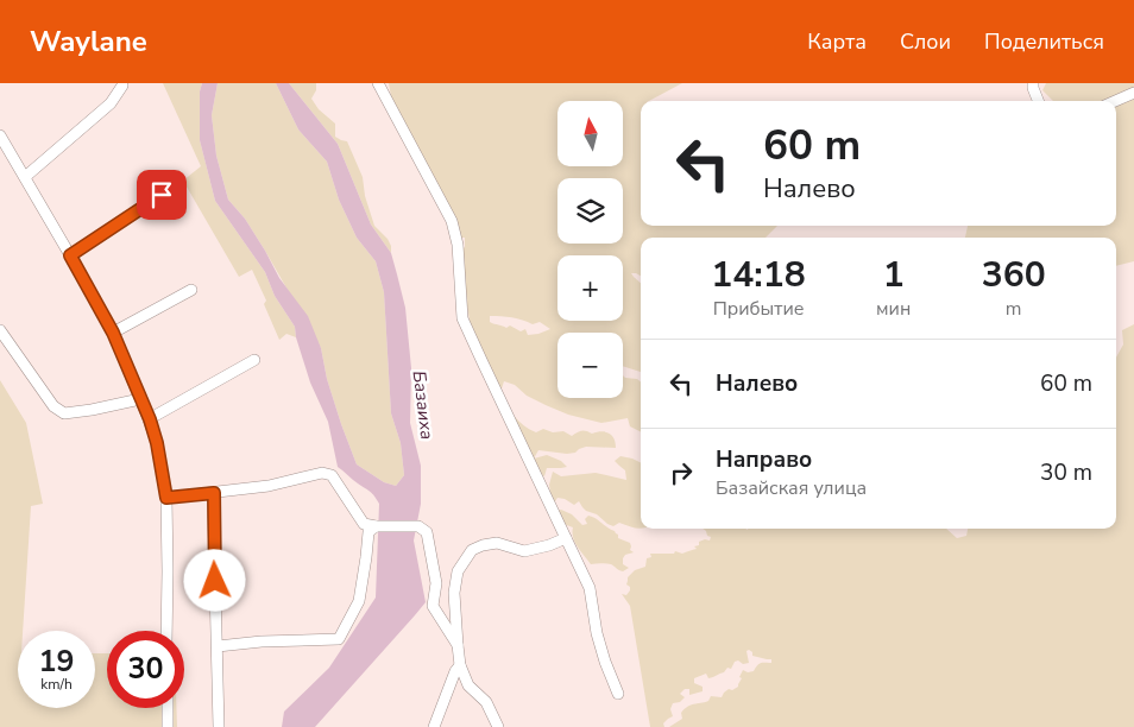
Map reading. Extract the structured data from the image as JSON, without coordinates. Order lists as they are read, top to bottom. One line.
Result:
{"water":["Базаиха"],"north":"top","page":{"header":"Waylane","nav":["Карта","Слои","Поделиться"],"map_buttons":["+","−"],"turn":["60 m","Налево"],"eta":["14:18","Прибытие","1","мин","360","m"],"list":[{"name":"Налево","value":"60 m"},{"name":"Направо","note":"Базайская улица","value":"30 m"}],"speed":"19 km/h","limit":"30"}}
